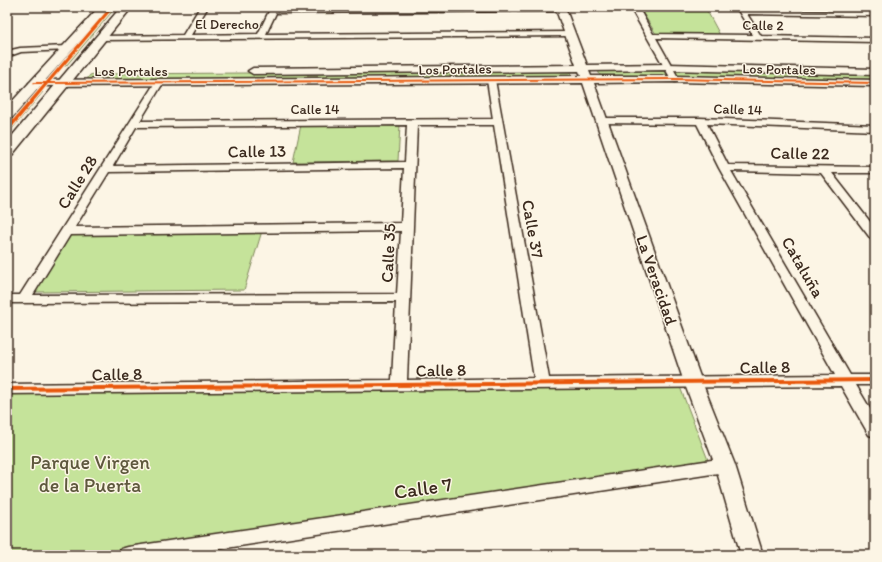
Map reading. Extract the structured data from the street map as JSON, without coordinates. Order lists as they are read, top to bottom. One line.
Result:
{"streets":{"street":["El Derecho","Calle 2","Los Portales","Calle 14","Calle 13","Calle 22","Calle 28","Calle 37","Calle 35","Cataluña","La Veracidad","Calle 8","Calle 7"]},"crossings":[["El Derecho","La Veracidad"],["Los Portales","Calle 28"],["Los Portales","Calle 37"],["Los Portales","La Veracidad"],["Calle 14","Calle 28"],["Calle 14","Calle 37"],["Calle 14","Calle 35"],["Calle 14","Cataluña"],["Calle 14","La Veracidad"],["Calle 13","Calle 28"],["Calle 13","Calle 35"],["Calle 22","Cataluña"],["Calle 37","Calle 8"],["Calle 35","Calle 8"],["Cataluña","Calle 8"],["La Veracidad","Calle 8"],["La Veracidad","Calle 7"]],"parks":["Parque Virgen de la Puerta"]}
